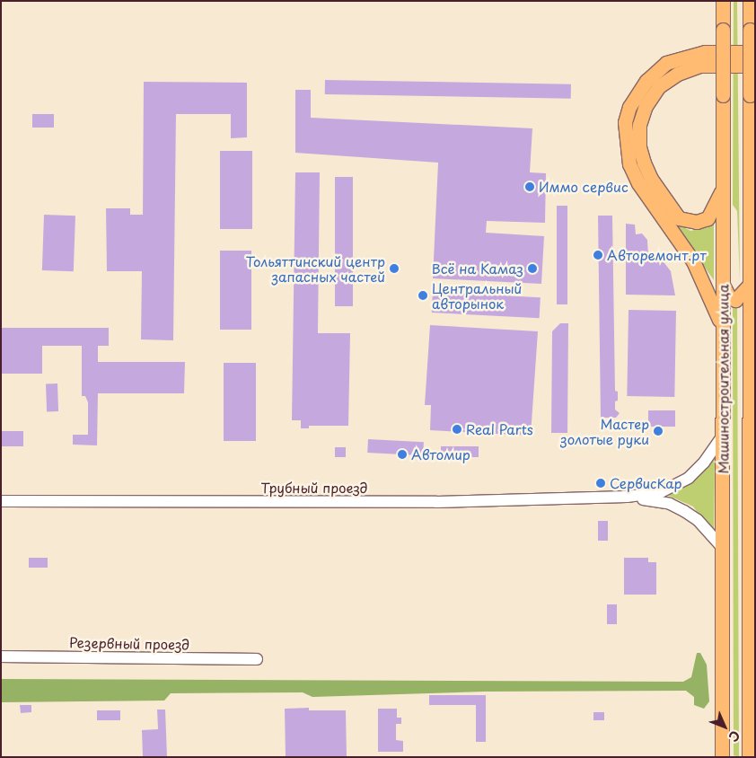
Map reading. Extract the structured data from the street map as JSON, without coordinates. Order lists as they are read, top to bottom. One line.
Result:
{"streets":{"main road":["Машиностроительная улица"],"street":["Трубный проезд","Резервный проезд"]},"places":["Иммо сервис","Авторемонт.рт","Тольяттинский центр запасных частей","Всё на Камаз","Центральный авторынок","Real Parts","Мастер золотые руки","Автомир","СервисКар"],"north":"bottom right"}
